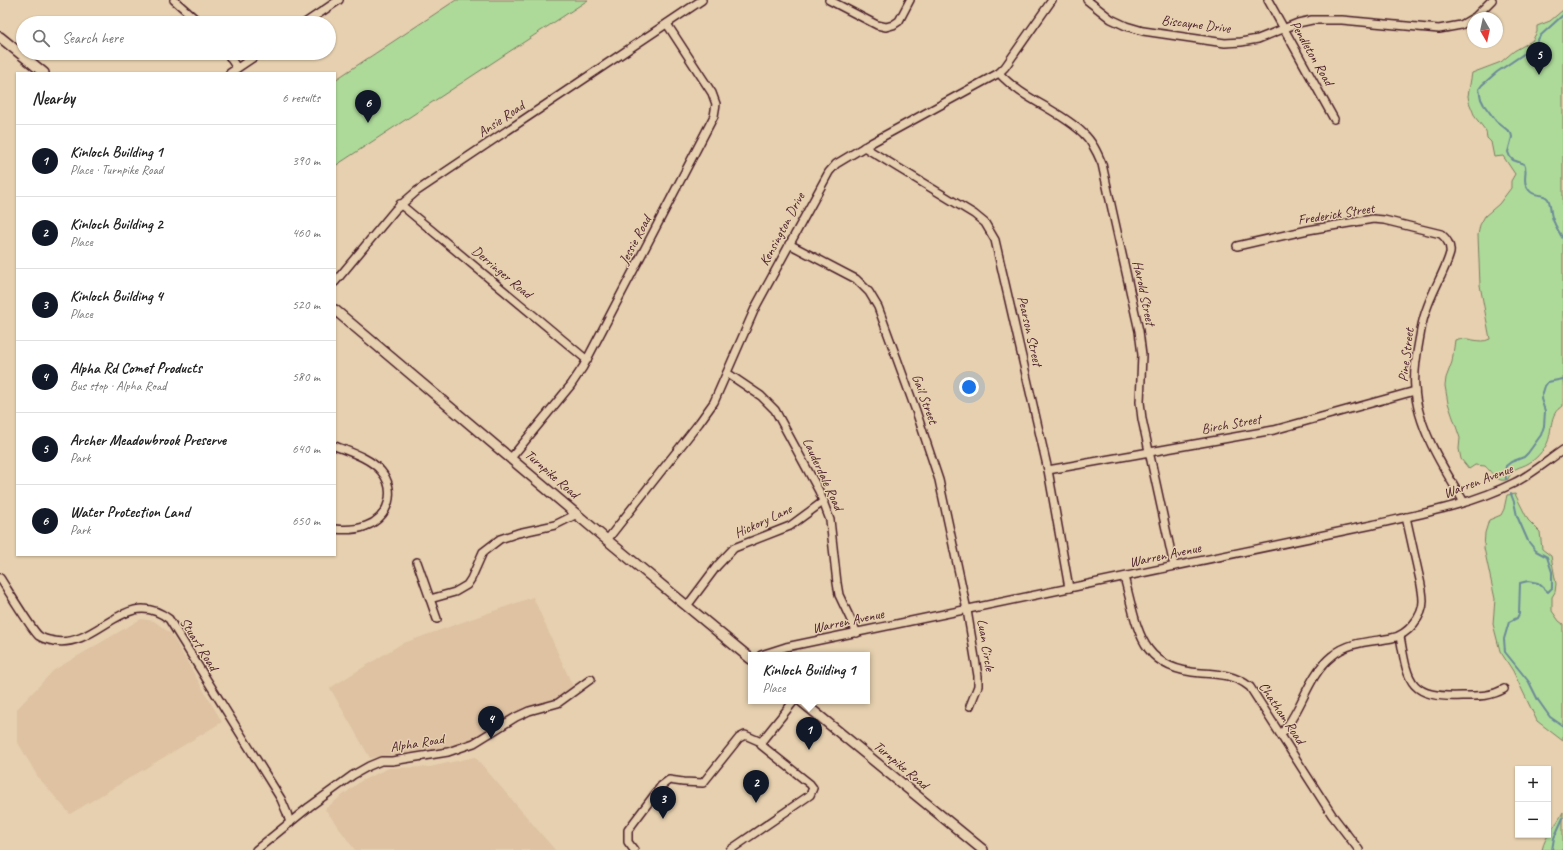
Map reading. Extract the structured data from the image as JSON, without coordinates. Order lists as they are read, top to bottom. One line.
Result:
{"streets":{"main road":["Turnpike Road"],"street":["Biscayne Drive","Pendleton Road","Ansie Road","Frederick Street","Kensington Drive","Jessie Road","Derringer Road","Harold Street","Pearson Street","Pine Street","Gail Street","Birch Street","Lauderdale Road","Warren Avenue","Hickory Lane","Stuart Road","Luan Circle","Chatham Road","Alpha Road"]},"crossings":[["Biscayne Drive","Pendleton Road"],["Ansie Road","Jessie Road"],["Ansie Road","Derringer Road"],["Frederick Street","Pine Street"],["Kensington Drive","Harold Street"],["Kensington Drive","Pearson Street"],["Kensington Drive","Gail Street"],["Kensington Drive","Turnpike Road"],["Kensington Drive","Lauderdale Road"],["Jessie Road","Derringer Road"],["Jessie Road","Turnpike Road"],["Harold Street","Birch Street"],["Harold Street","Warren Avenue"],["Pearson Street","Birch Street"],["Pearson Street","Warren Avenue"],["Pine Street","Birch Street"],["Pine Street","Warren Avenue"],["Gail Street","Warren Avenue"],["Gail Street","Luan Circle"],["Turnpike Road","Hickory Lane"],["Lauderdale Road","Warren Avenue"],["Lauderdale Road","Hickory Lane"],["Warren Avenue","Luan Circle"],["Warren Avenue","Chatham Road"],["Stuart Road","Alpha Road"]],"north":"bottom","page":{"search":"Search here","pins":["5","6","4","1","2","3"],"heading":["Nearby","6 results"],"list":[{"mark":"1","name":"Kinloch Building 1","note":"Place · Turnpike Road","value":"390 m"},{"mark":"2","name":"Kinloch Building 2","note":"Place","value":"460 m"},{"mark":"3","name":"Kinloch Building 4","note":"Place","value":"520 m"},{"mark":"4","name":"Alpha Rd Comet Products","note":"Bus stop · Alpha Road","value":"580 m"},{"mark":"5","name":"Archer Meadowbrook Preserve","note":"Park","value":"640 m"},{"mark":"6","name":"Water Protection Land","note":"Park","value":"650 m"}],"popup":["Kinloch Building 1","Place"],"map_buttons":["+","−"]}}
